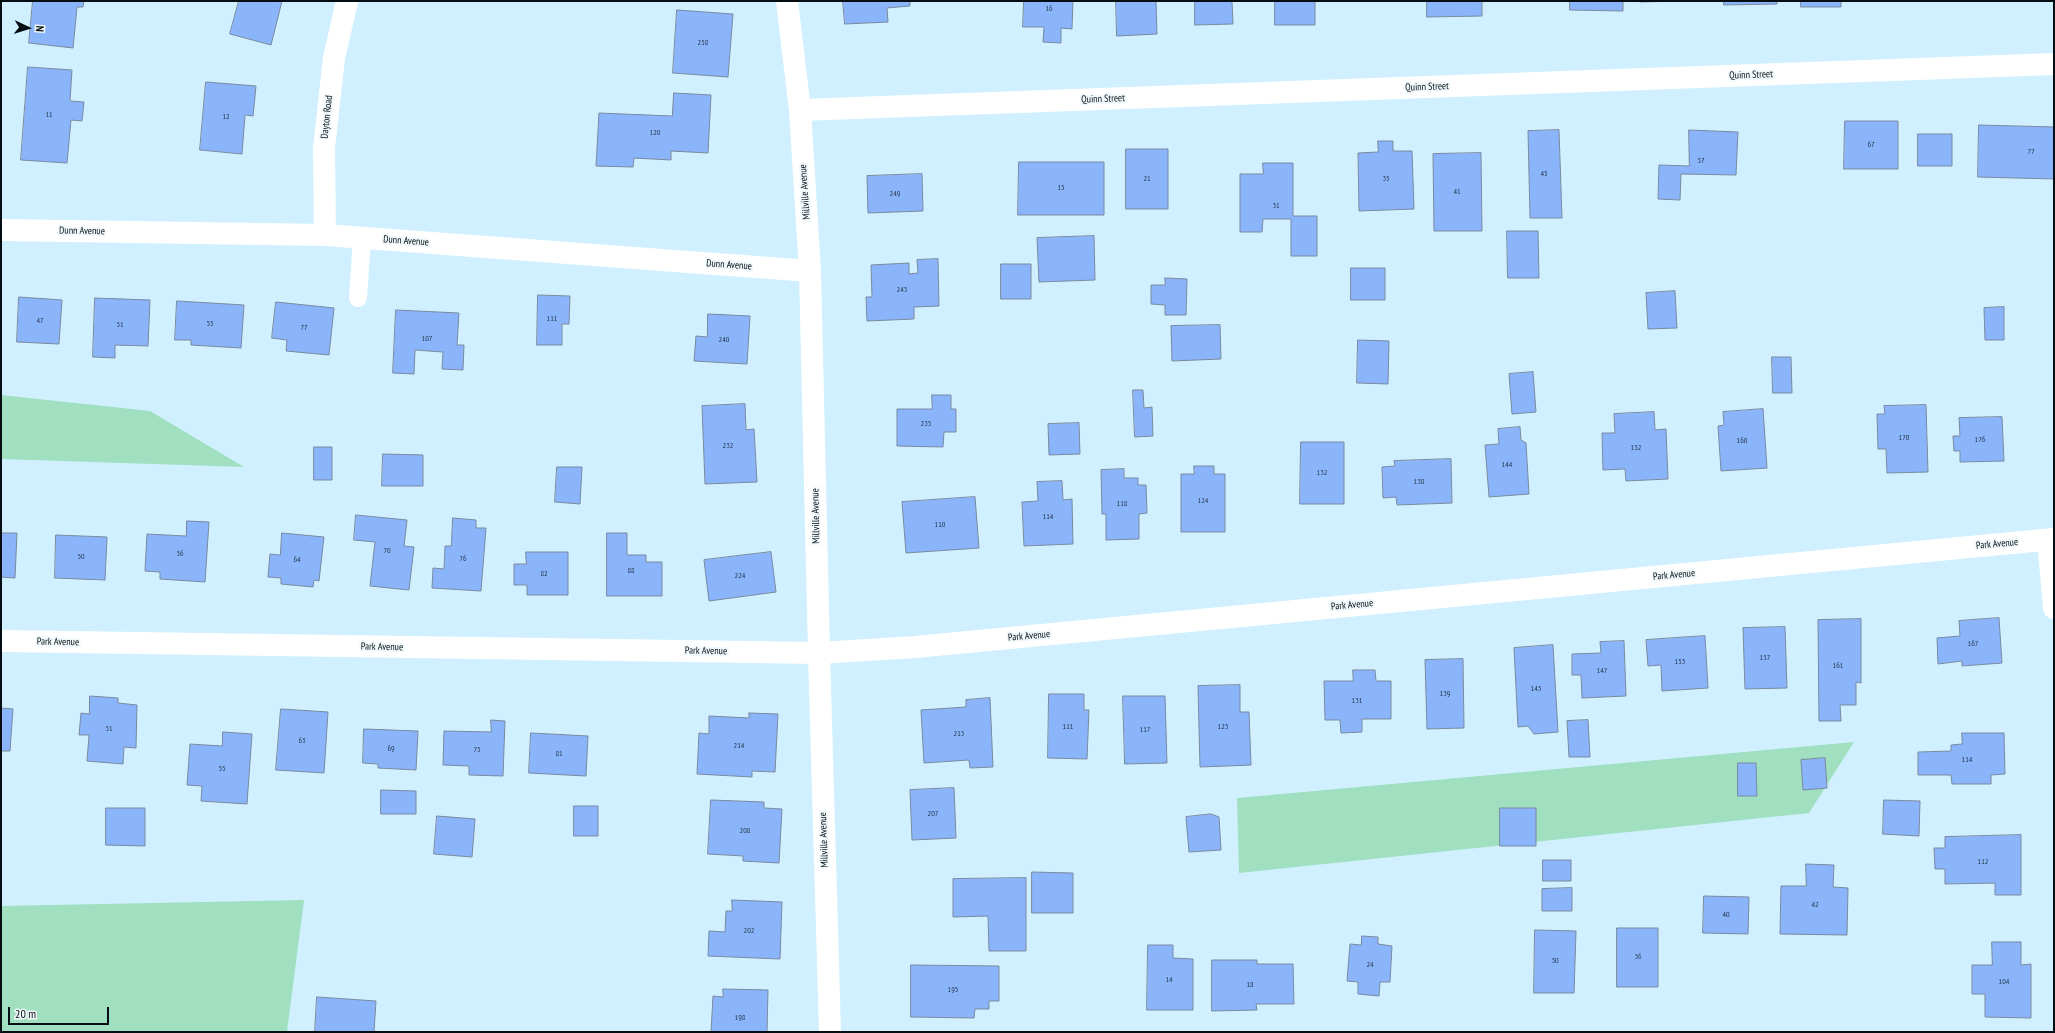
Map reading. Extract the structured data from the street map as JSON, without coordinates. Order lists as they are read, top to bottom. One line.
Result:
{"streets":{"street":["Quinn Street","Dayton Road","Millville Avenue","Dunn Avenue","Park Avenue"]},"crossings":[["Quinn Street","Millville Avenue"],["Dayton Road","Dunn Avenue"],["Millville Avenue","Dunn Avenue"],["Millville Avenue","Park Avenue"]],"house_numbers":["16","258","11","12","120","67","77","57","45","21","35","15","41","249","31","243","111","47","55","51","77","107","240","235","170","176","160","232","152","144","132","138","124","118","114","110","70","56","50","76","64","88","82","224","167","157","153","161","147","143","139","131","111","123","51","117","213","63","214","69","75","81","114","55","207","208","112","42","40","202","36","30","24","14","104","18","195","198"],"scale_bar":"20 m","north":"right"}
